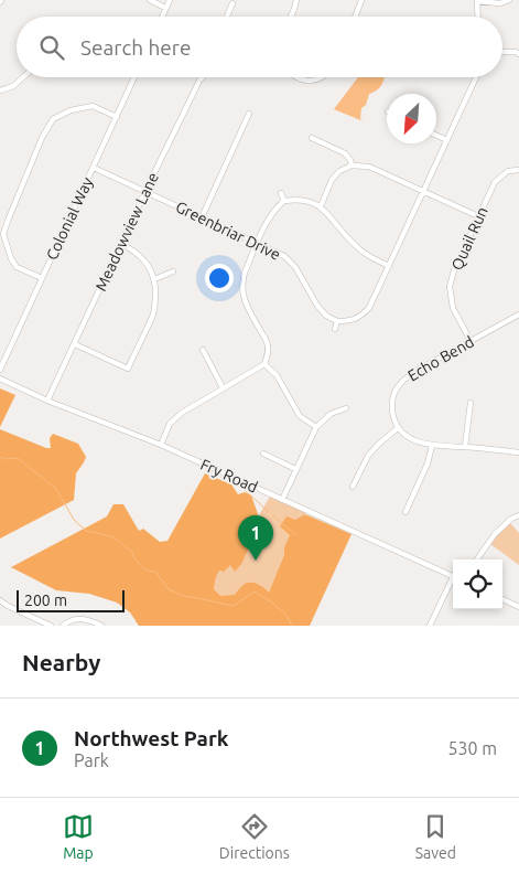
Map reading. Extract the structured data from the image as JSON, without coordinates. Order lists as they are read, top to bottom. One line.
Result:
{"streets":{"street":["Colonial Way","Greenbriar Drive","Meadowview Lane","Quail Run","Echo Bend","Fry Road"]},"crossings":[["Colonial Way","Greenbriar Drive"],["Greenbriar Drive","Meadowview Lane"],["Meadowview Lane","Fry Road"],["Quail Run","Echo Bend"]],"scale_bar":"200 m","north":"bottom left","page":{"search":"Search here","pins":"1","scale":"200 m","heading":"Nearby","list":[{"mark":"1","name":"Northwest Park","note":"Park","value":"530 m"}],"nav":["Map","Directions","Saved"]}}
